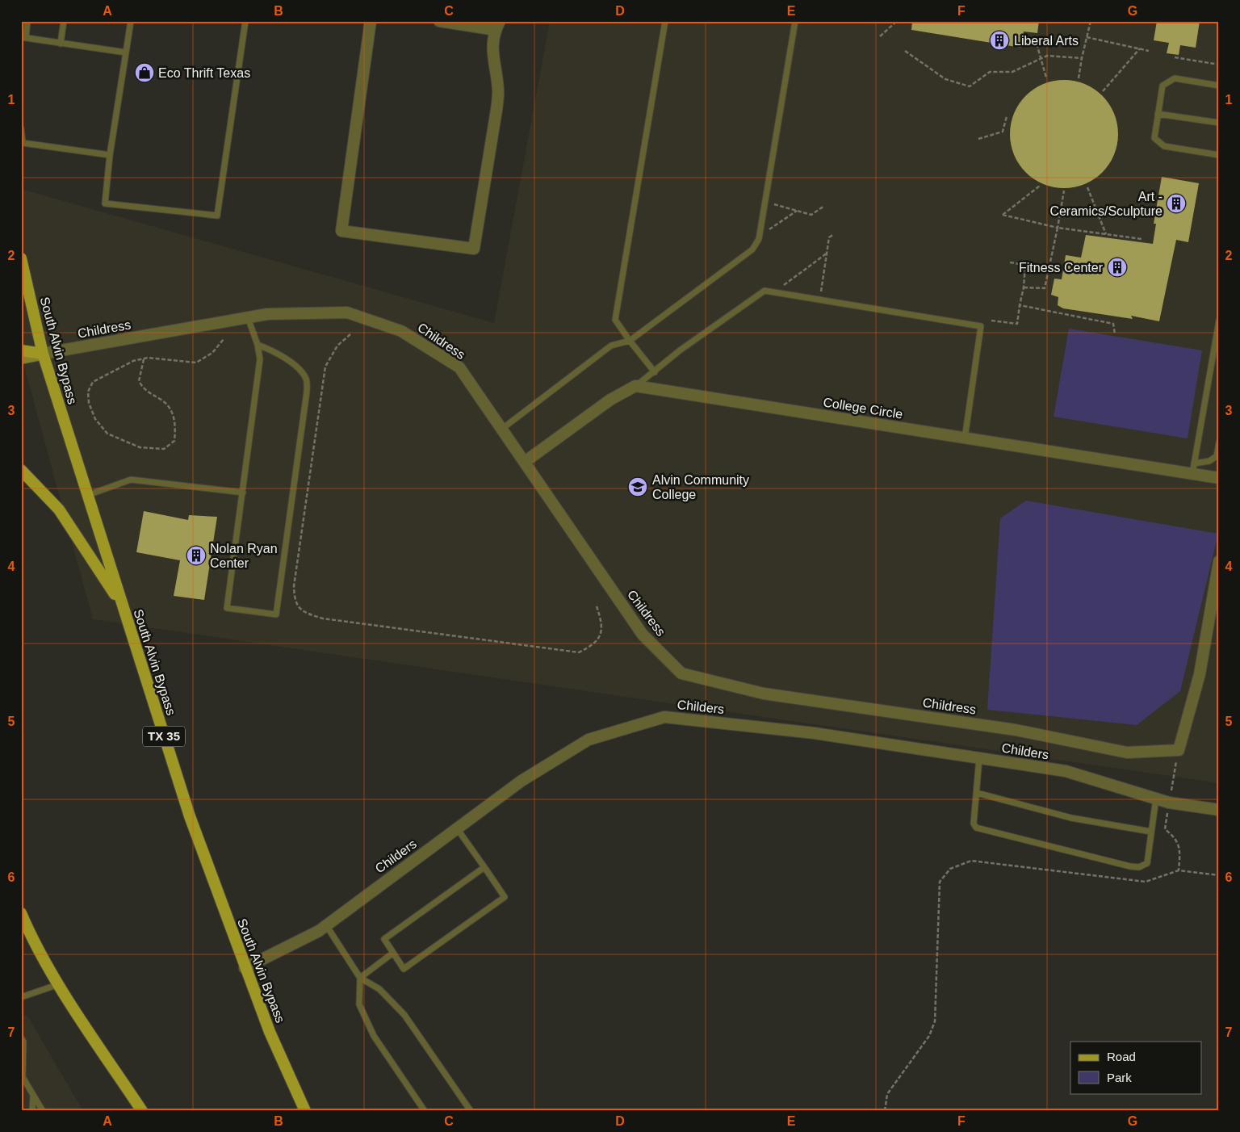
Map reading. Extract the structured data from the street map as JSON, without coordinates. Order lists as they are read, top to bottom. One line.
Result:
{"streets":{"main road":["South Alvin Bypass","TX 35"],"street":["Childress","College Circle","Childers"]},"crossings":[["Childress","South Alvin Bypass"],["South Alvin Bypass","Childers"]],"places":{"building":["Liberal Arts","Art - Ceramics/Sculpture","Fitness Center","Nolan Ryan Center"],"shop":["Eco Thrift Texas"],"school or university":["Alvin Community College"]},"legend":["Road","Park"],"grid":{"columns":["A","B","C","D","E","F","G"],"rows":["1","2","3","4","5","6","7"]}}
